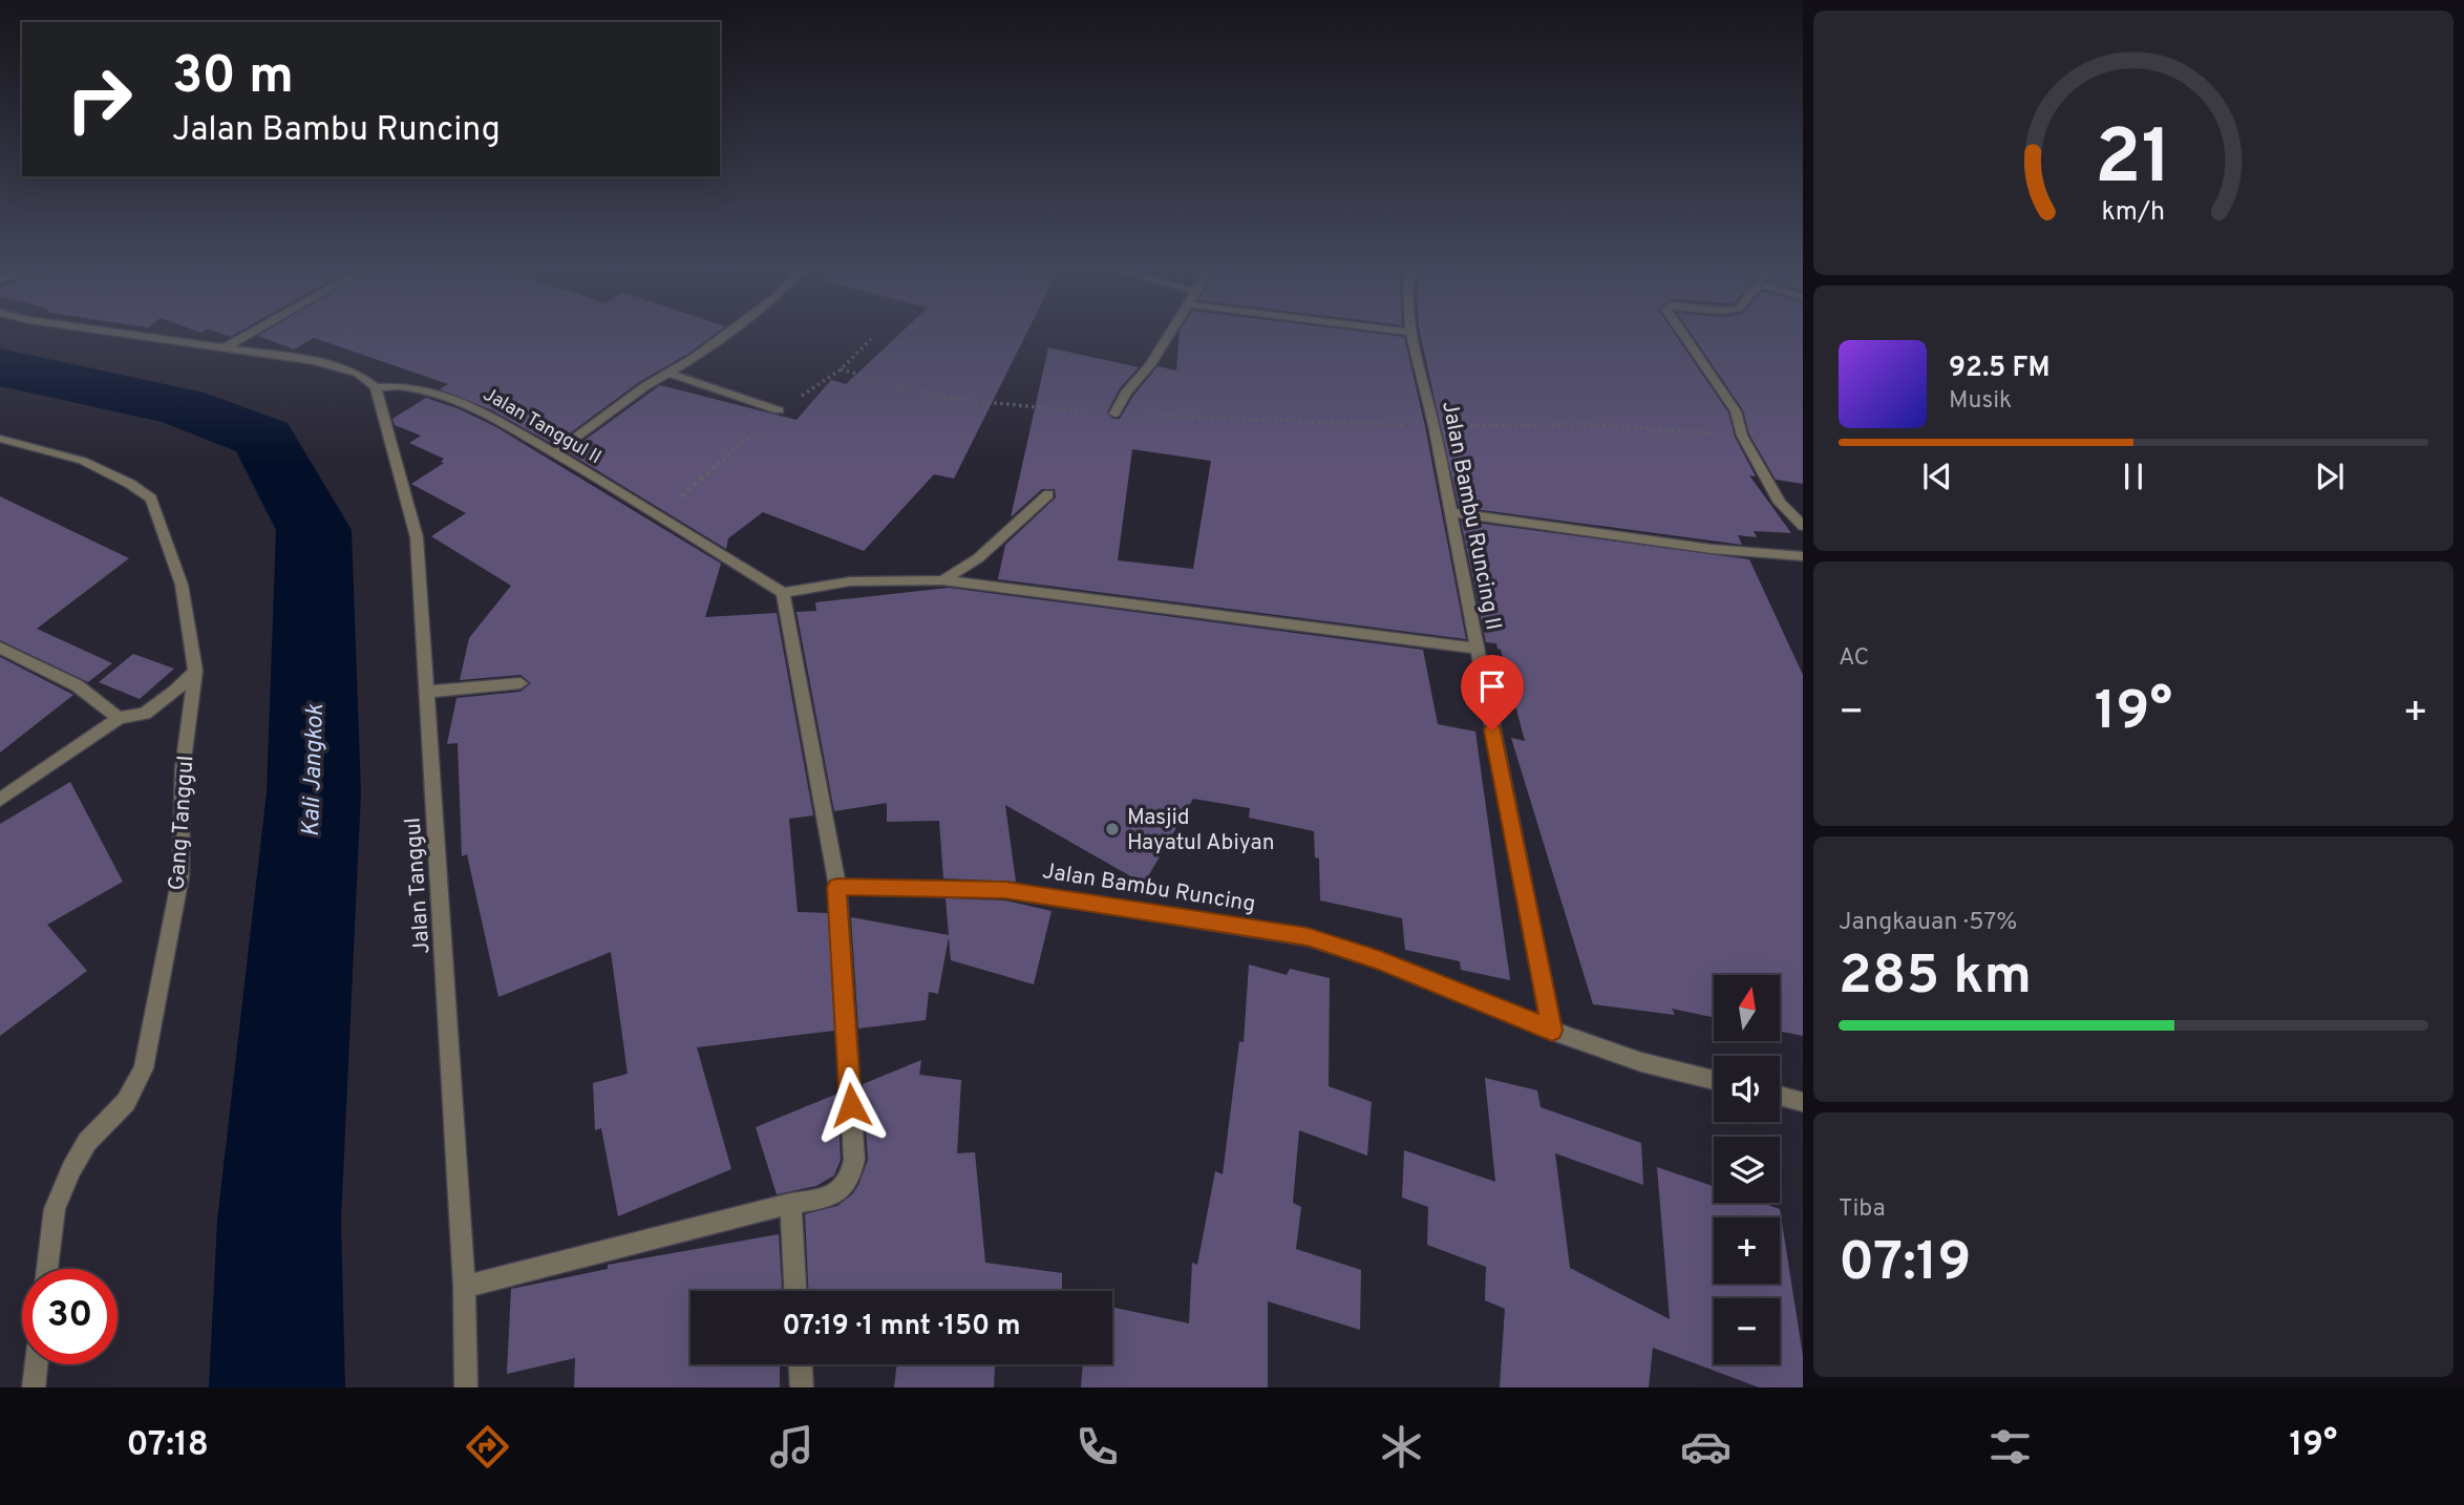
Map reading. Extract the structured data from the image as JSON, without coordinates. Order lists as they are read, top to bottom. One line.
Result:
{"streets":{"street":["Jalan Tanggul II","Jalan Bambu Runcing II","Gang Tanggul","Jalan Tanggul","Jalan Bambu Runcing"]},"crossings":[["Jalan Tanggul II","Jalan Tanggul"],["Jalan Bambu Runcing II","Jalan Bambu Runcing"]],"water":["Kali Jangkok"],"places":["Masjid Hayatul Abiyan"],"north":"top","page":{"turn":["30 m","Jalan Bambu Runcing"],"song":["92.5 FM","Musik"],"tile":["AC",["Jangkauan · 57%","285 km"],["Tiba","07:19"]],"heat":["−","19°","+"],"map_buttons":["+","−"],"limit":"30","trip":"07:19 · 1 mnt · 150 m","tabs":["07:18","19°"],"gauge":["21","km/h"]}}
